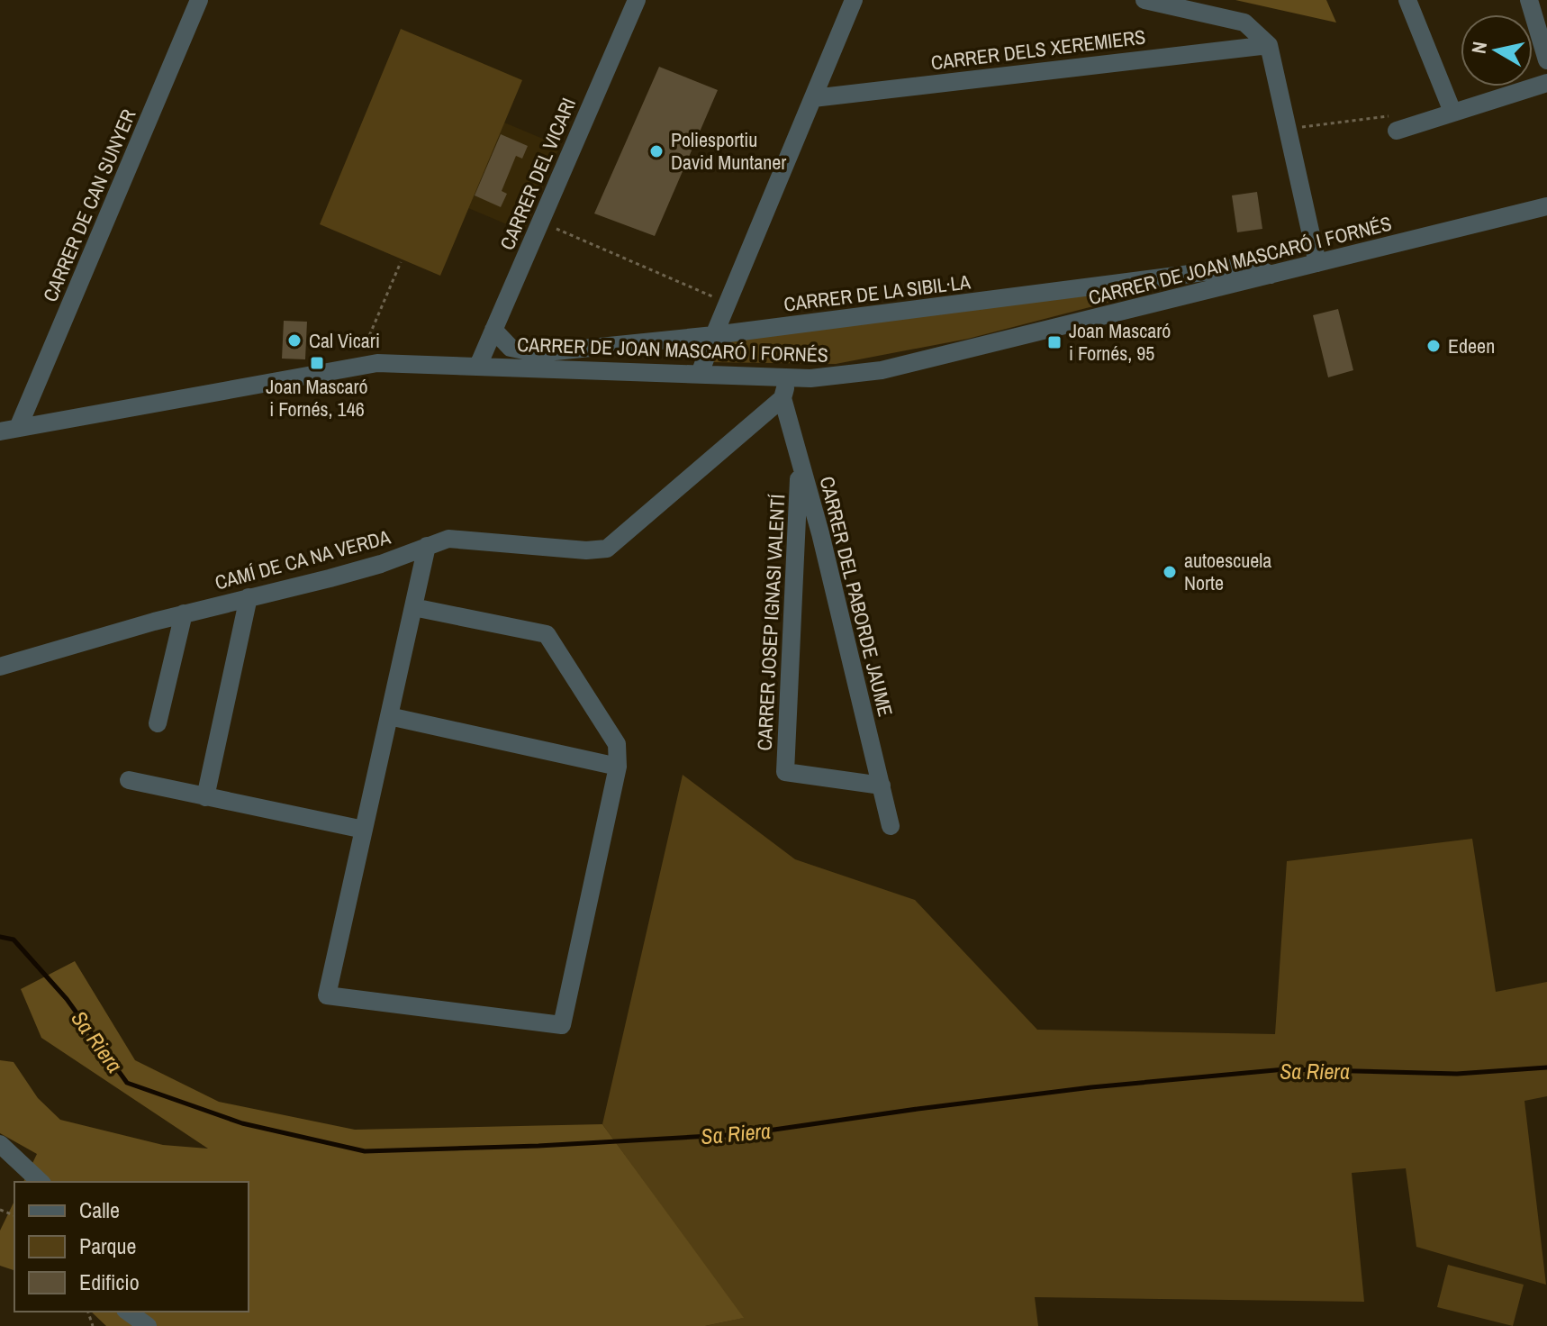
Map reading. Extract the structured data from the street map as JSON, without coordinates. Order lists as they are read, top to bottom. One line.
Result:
{"streets":{"street":["CARRER DELS XEREMIERS","CARRER DEL VICARI","CARRER DE CAN SUNYER","CARRER DE JOAN MASCARÓ I FORNÉS","CARRER DE LA SIBIL·LA","CAMÍ DE CA NA VERDA","CARRER DEL PABORDE JAUME","CARRER JOSEP IGNASI VALENTÍ"]},"crossings":[["CARRER DEL VICARI","CARRER DE JOAN MASCARÓ I FORNÉS"],["CARRER DEL VICARI","CARRER DE LA SIBIL·LA"],["CARRER DE CAN SUNYER","CARRER DE JOAN MASCARÓ I FORNÉS"],["CARRER DE JOAN MASCARÓ I FORNÉS","CARRER DE LA SIBIL·LA"],["CARRER DE JOAN MASCARÓ I FORNÉS","CARRER DEL PABORDE JAUME"],["CAMÍ DE CA NA VERDA","CARRER DEL PABORDE JAUME"],["CARRER DEL PABORDE JAUME","CARRER JOSEP IGNASI VALENTÍ"]],"water":["Sa Riera"],"places":{"other":["Poliesportiu David Muntaner","Cal Vicari","Edeen","autoescuela Norte"],"transit":["Joan Mascaró i Fornés, 95","Joan Mascaró i Fornés, 146"]},"legend":["Calle","Parque","Edificio"],"north":"left"}
